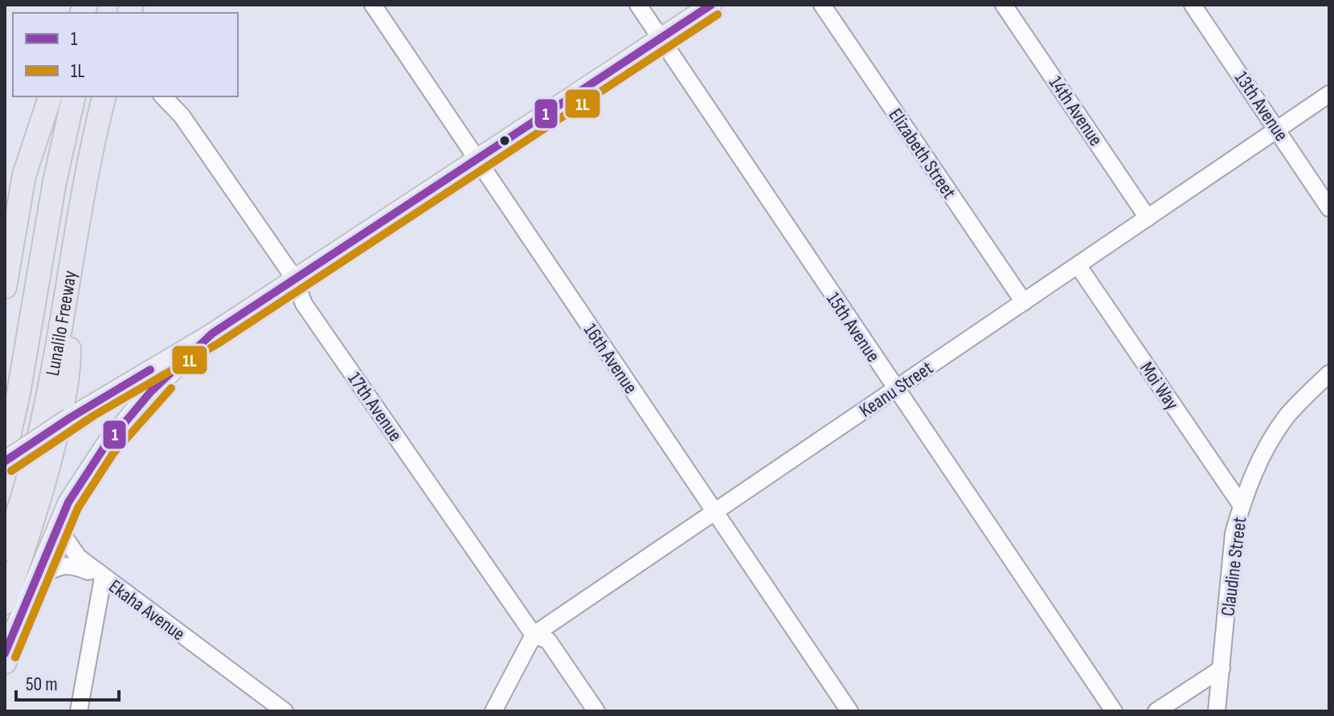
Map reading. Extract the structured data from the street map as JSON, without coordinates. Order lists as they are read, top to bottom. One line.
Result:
{"streets":{"highway":["Lunalilo Freeway"],"street":["13th Avenue","14th Avenue","Elizabeth Street","15th Avenue","16th Avenue","Moi Way","Keanu Street","17th Avenue","Claudine Street","Ekaha Avenue"]},"crossings":[["13th Avenue","Keanu Street"],["14th Avenue","Keanu Street"],["Elizabeth Street","Keanu Street"],["15th Avenue","Keanu Street"],["16th Avenue","Keanu Street"],["Moi Way","Keanu Street"],["Moi Way","Claudine Street"],["Keanu Street","17th Avenue"]],"lines":["transit line 1","transit line 1L"],"legend":["1","1L"],"scale_bar":"50 m"}
